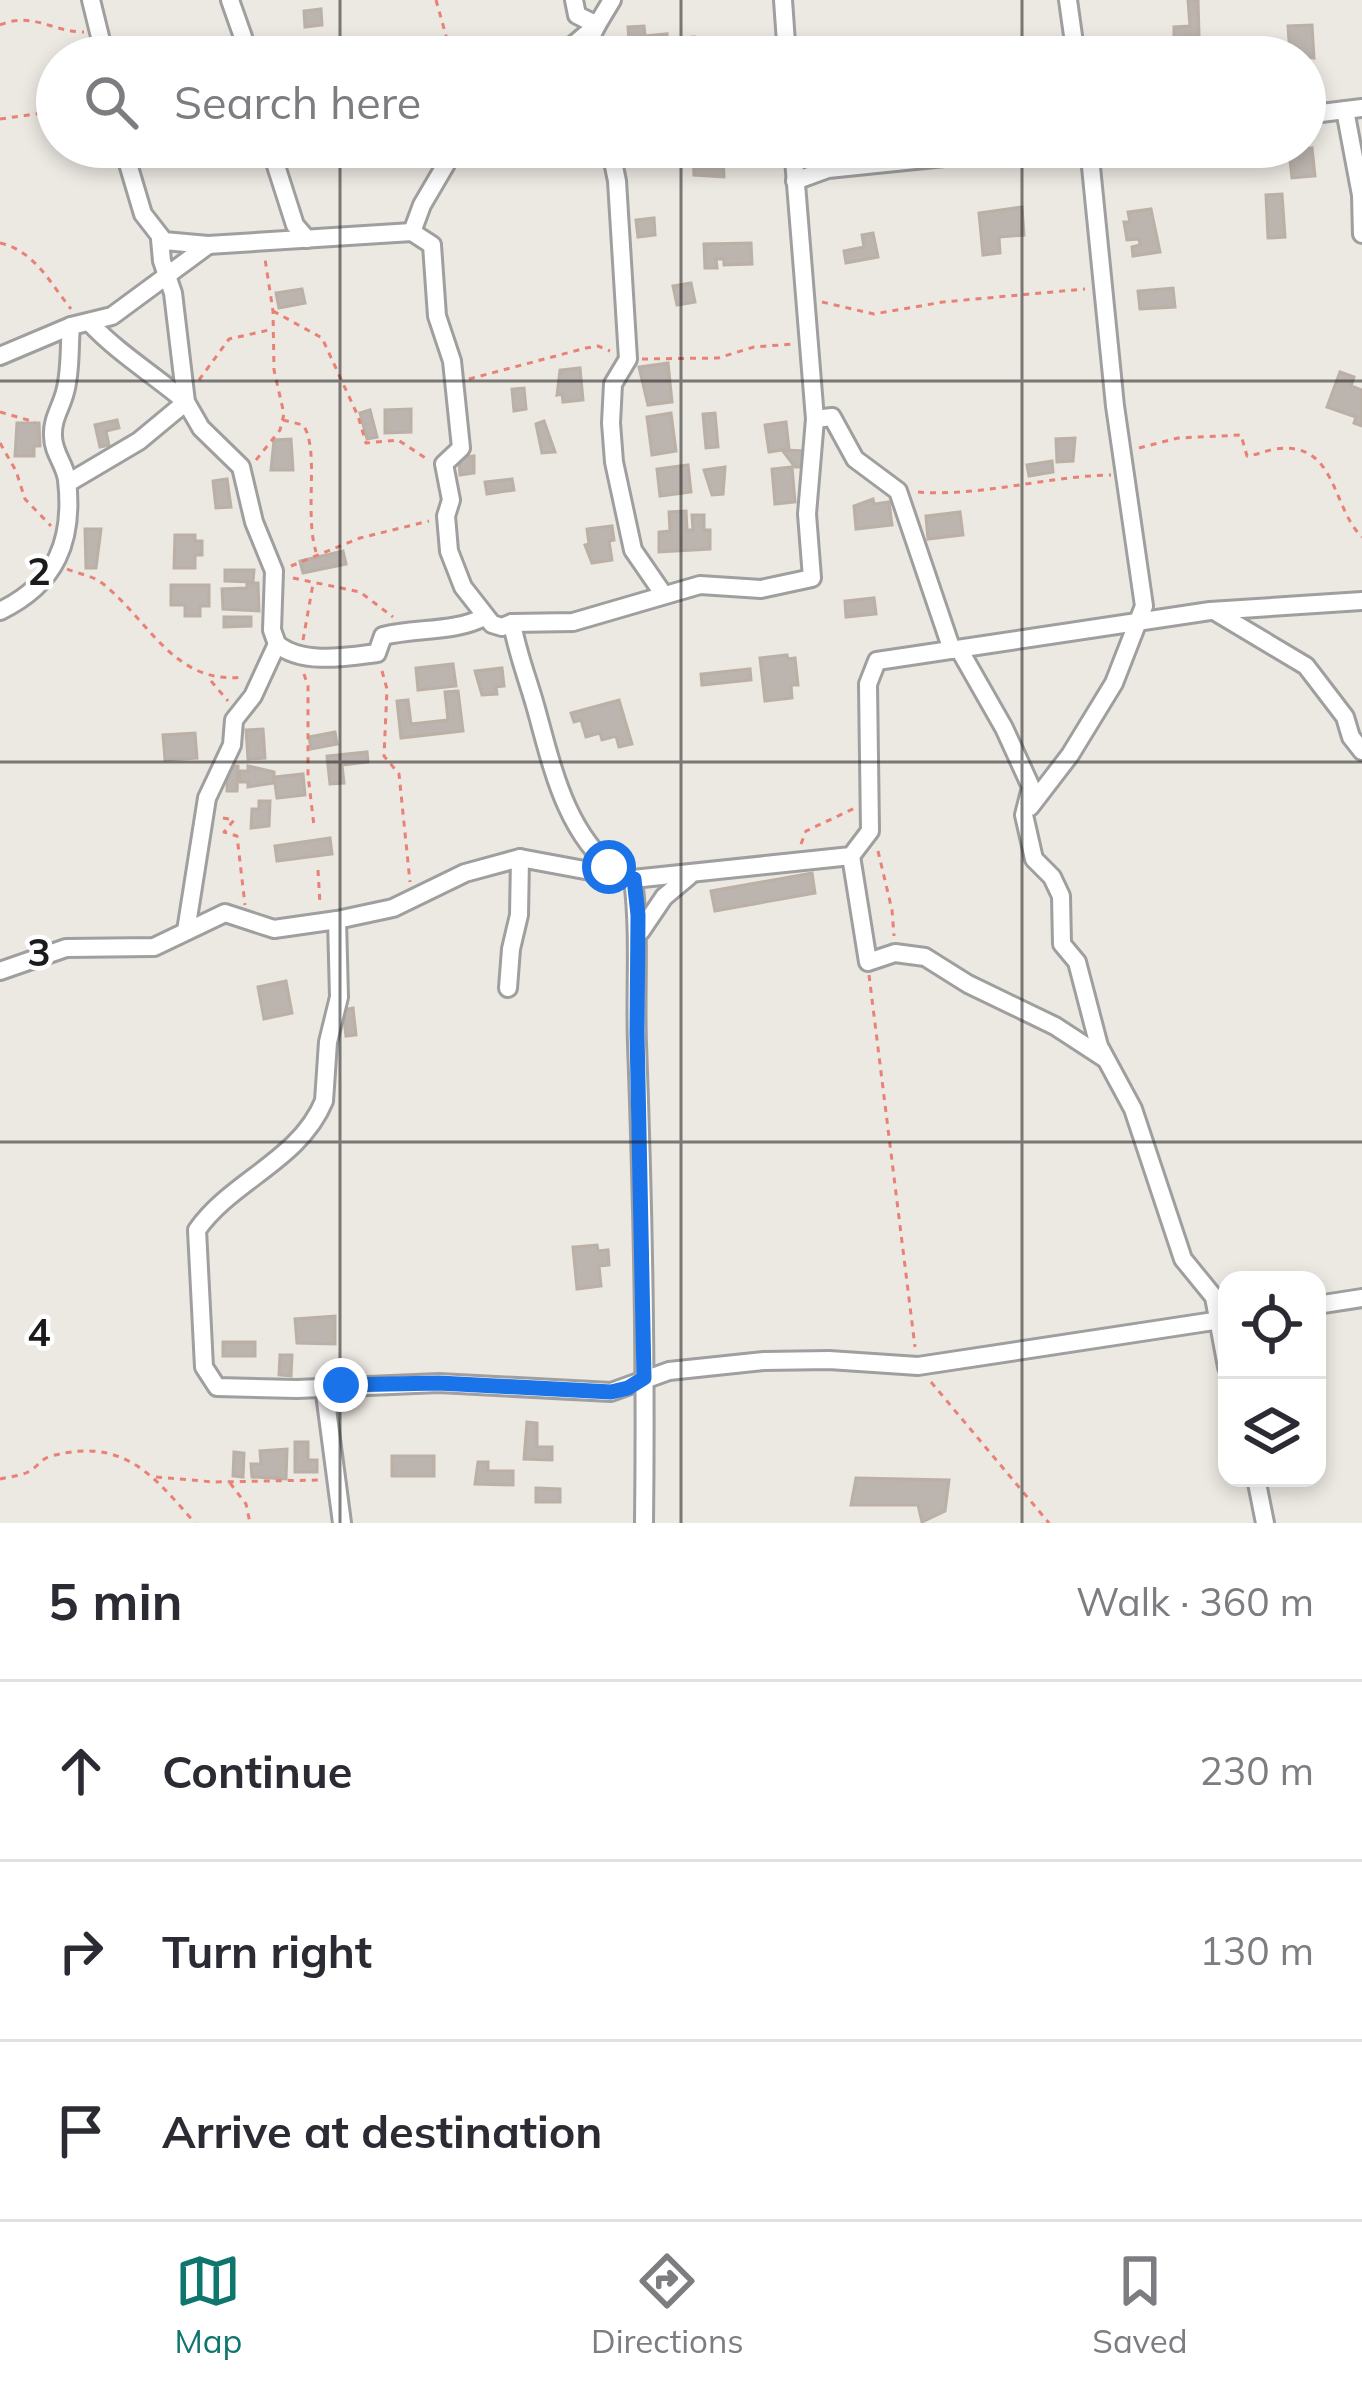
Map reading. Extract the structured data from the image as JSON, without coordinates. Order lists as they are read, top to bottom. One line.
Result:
{"page":{"search":"Search here","heading":["5 min","Walk · 360 m"],"list":[["Continue","230 m"],["Turn right","130 m"],"Arrive at destination"],"nav":["Map","Directions","Saved"]},"grid":{"rows":["2","3","4"]}}
